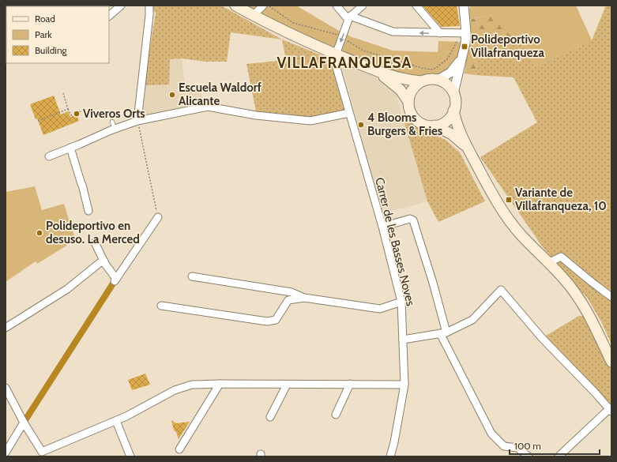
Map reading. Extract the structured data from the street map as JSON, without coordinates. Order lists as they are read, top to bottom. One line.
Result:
{"streets":{"street":["Carrer de les Basses Noves"]},"districts":["VILLAFRANQUESA"],"places":{"transit":["Polideportivo Villafranqueza","Variante de Villafranqueza, 10"],"other":["Escuela Waldorf Alicante","Viveros Orts","4 Blooms Burgers & Fries","Polideportivo en desuso. La Merced"]},"legend":["Road","Park","Building"],"scale_bar":"100 m"}
